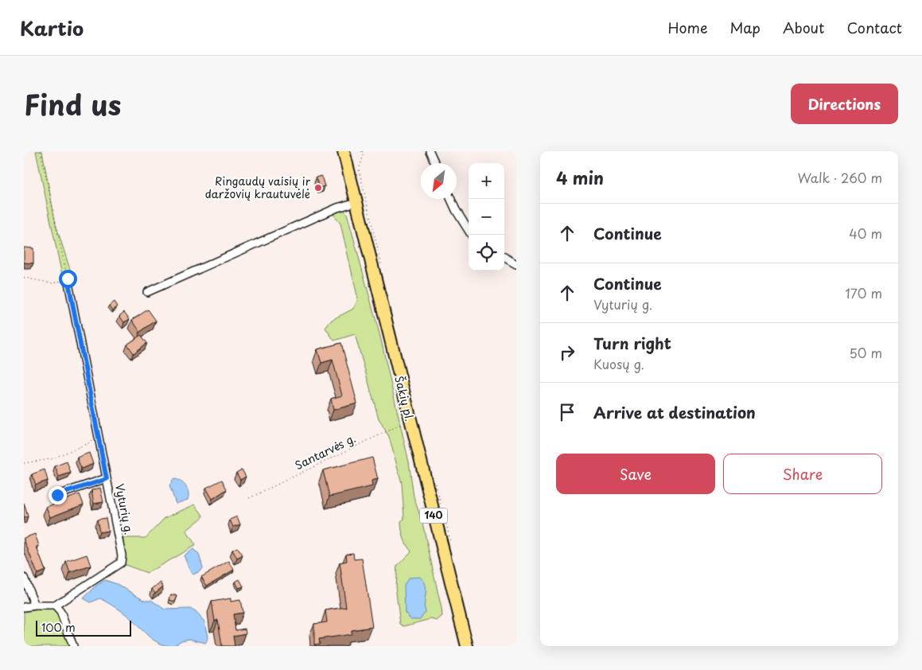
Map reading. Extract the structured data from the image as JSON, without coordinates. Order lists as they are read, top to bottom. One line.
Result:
{"streets":{"main road":["Šakių pl.","140"],"street":["Vyturių g."],"path":["Santarvės g."]},"crossings":[["Šakių pl.","Santarvės g."]],"places":["Ringaudų vaisių ir daržovių krautuvėlė"],"scale_bar":"100 m","north":"bottom left","page":{"header":"Kartio","nav":["Home","Map","About","Contact"],"title":"Find us","buttons":["Directions",["Save","Share"]],"heading":["4 min","Walk · 260 m"],"map_buttons":["+","−"],"list":[["Continue","40 m"],["Continue","Vyturių g.","170 m"],["Turn right","Kuosų g.","50 m"],"Arrive at destination"],"scale":"100 m"}}
